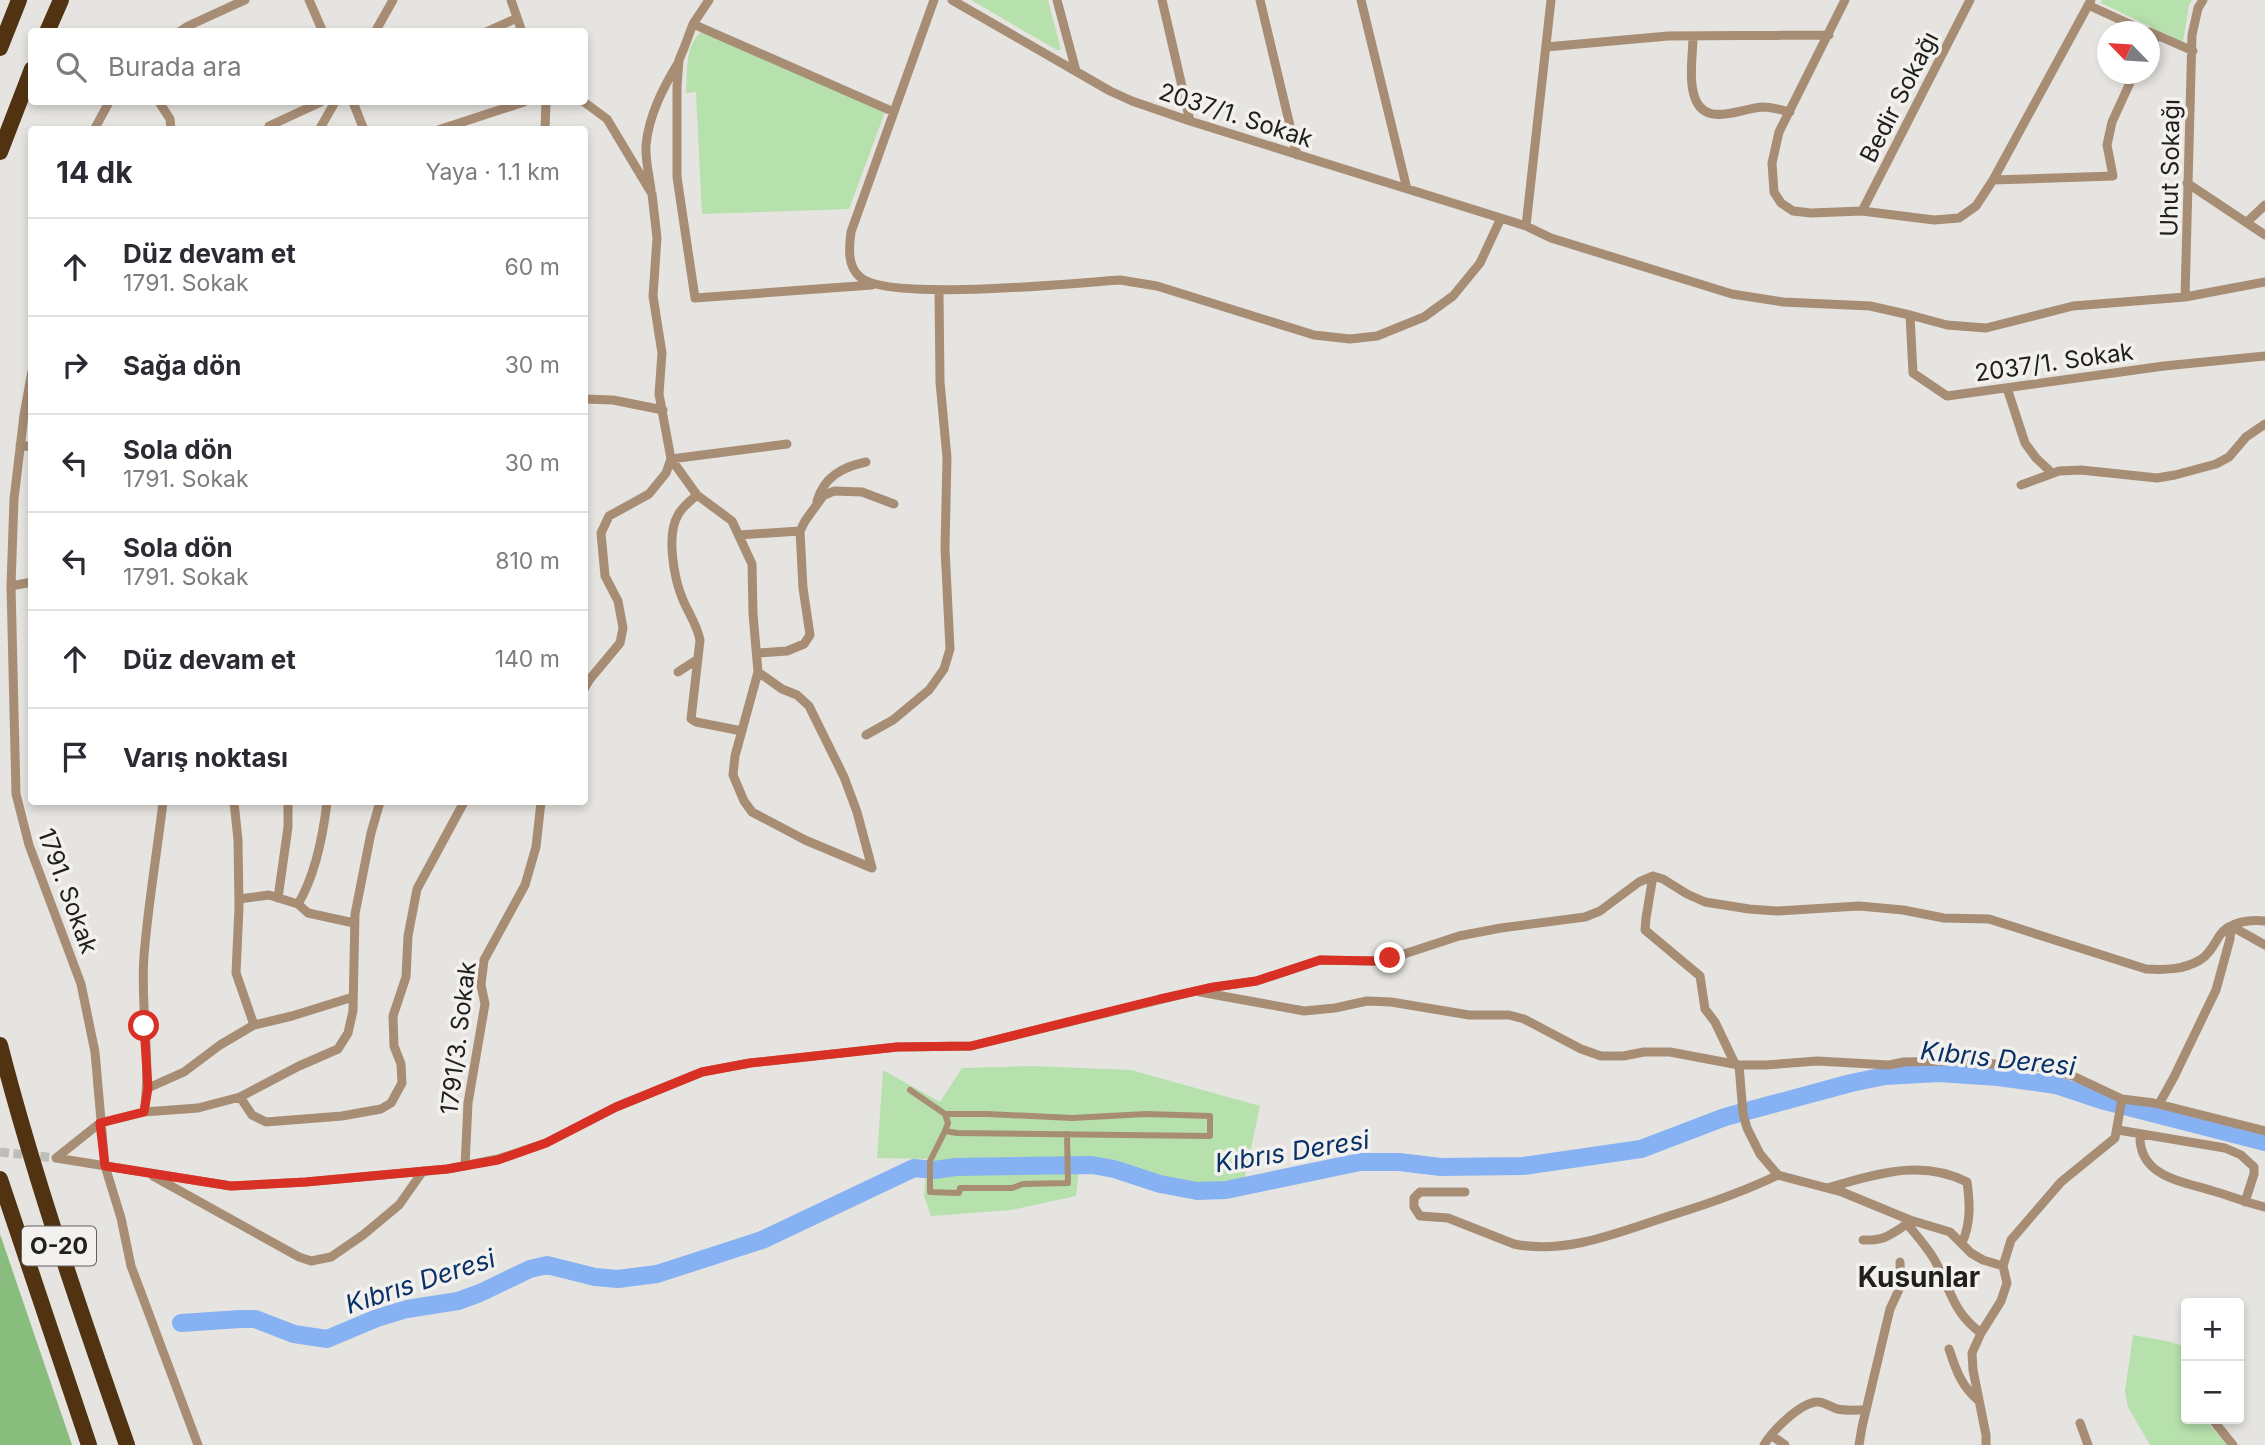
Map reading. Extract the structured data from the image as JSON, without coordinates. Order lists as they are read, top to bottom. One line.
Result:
{"streets":{"highway":["O-20"],"street":["Bedir Sokağı","2037/1. Sokak","Uhut Sokağı","1791. Sokak","1791/3. Sokak"]},"crossings":[["2037/1. Sokak","Uhut Sokağı"]],"districts":["Kusunlar"],"water":["Kıbrıs Deresi"],"north":"top left","page":{"search":"Burada ara","heading":["14 dk","Yaya · 1.1 km"],"list":[["Düz devam et","1791. Sokak","60 m"],["Sağa dön","30 m"],["Sola dön","1791. Sokak","30 m"],["Sola dön","1791. Sokak","810 m"],["Düz devam et","140 m"],"Varış noktası"],"map_buttons":["+","−"]}}
